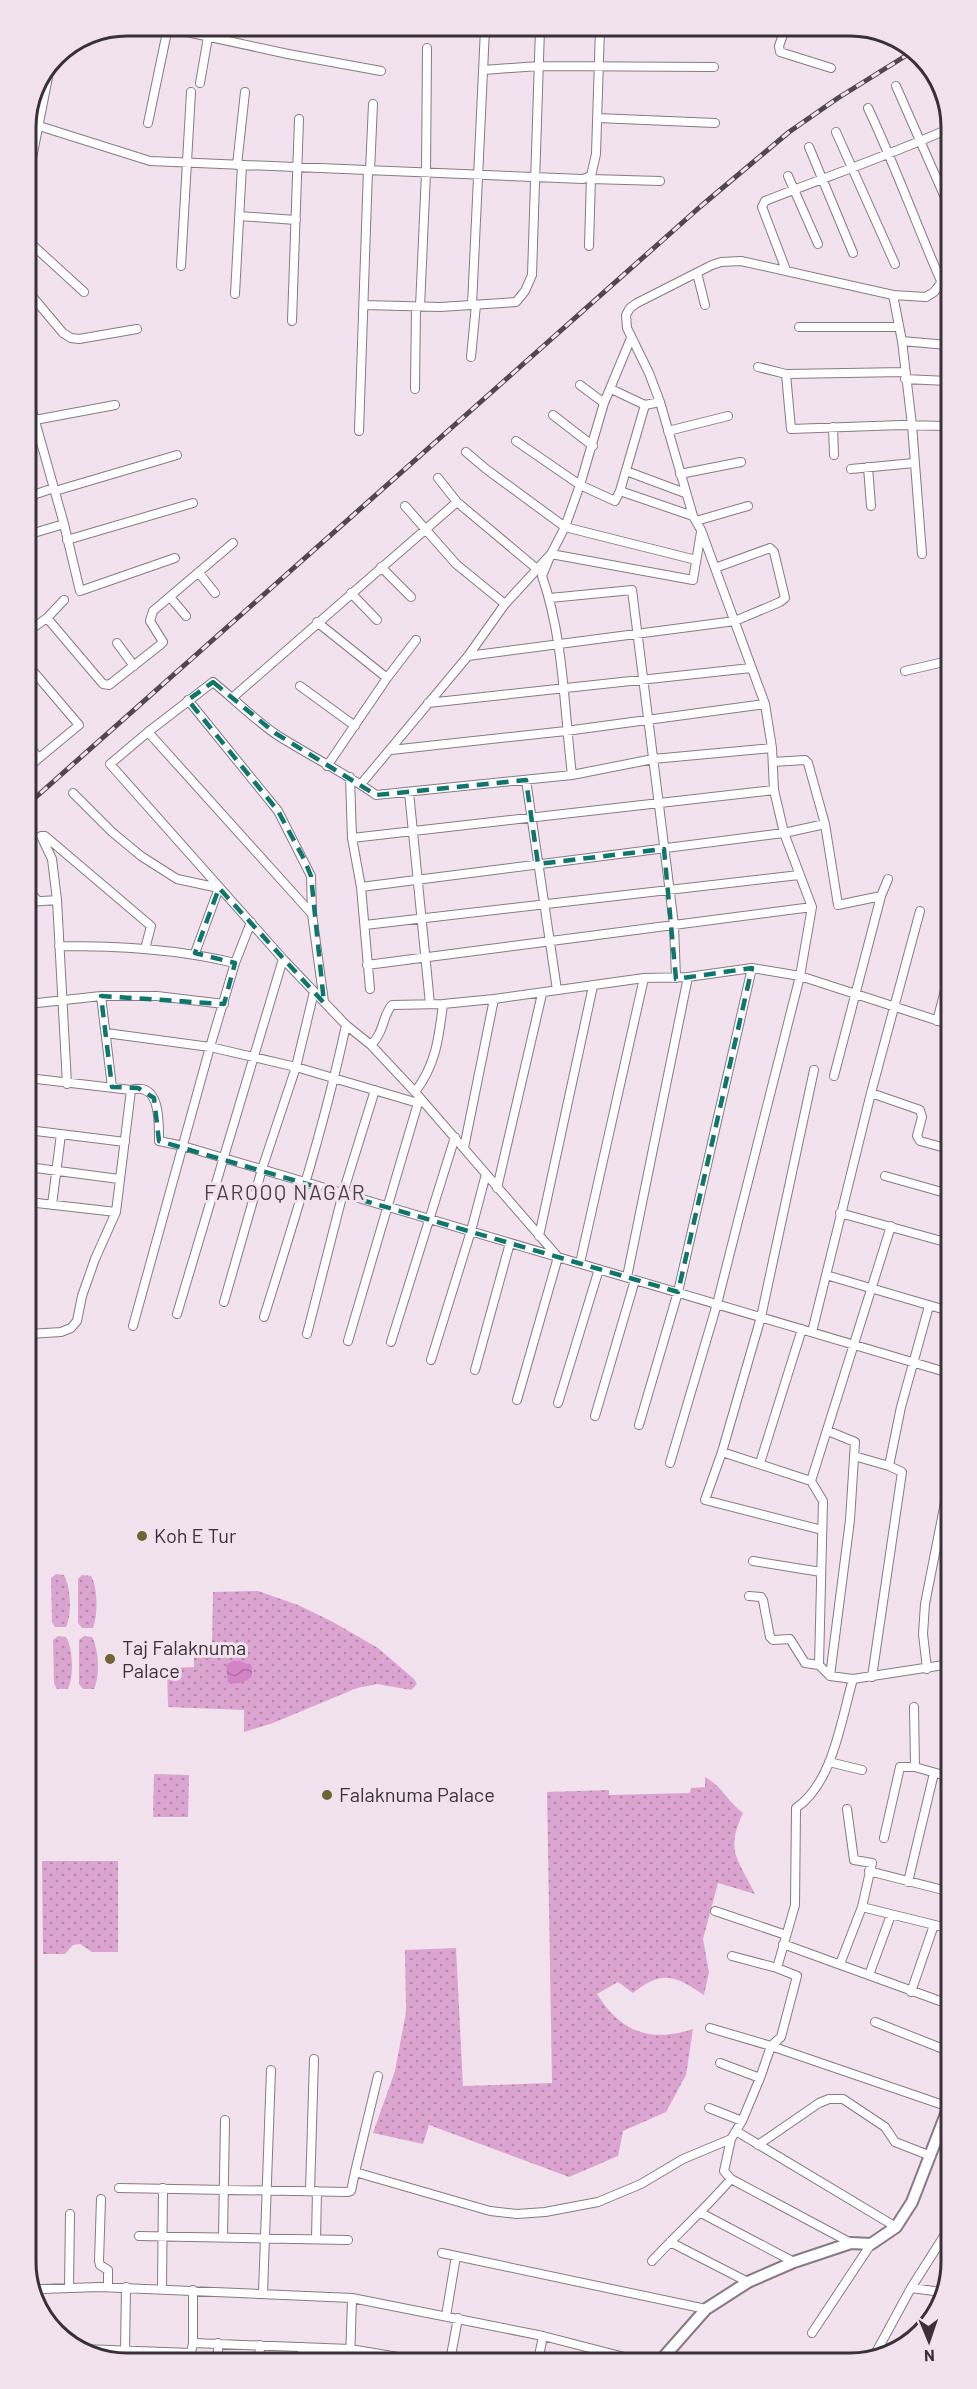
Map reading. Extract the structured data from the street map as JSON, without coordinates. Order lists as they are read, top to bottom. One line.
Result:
{"districts":["FAROOQ NAGAR"],"places":["Koh E Tur","Taj Falaknuma Palace","Falaknuma Palace"],"north":"bottom"}
